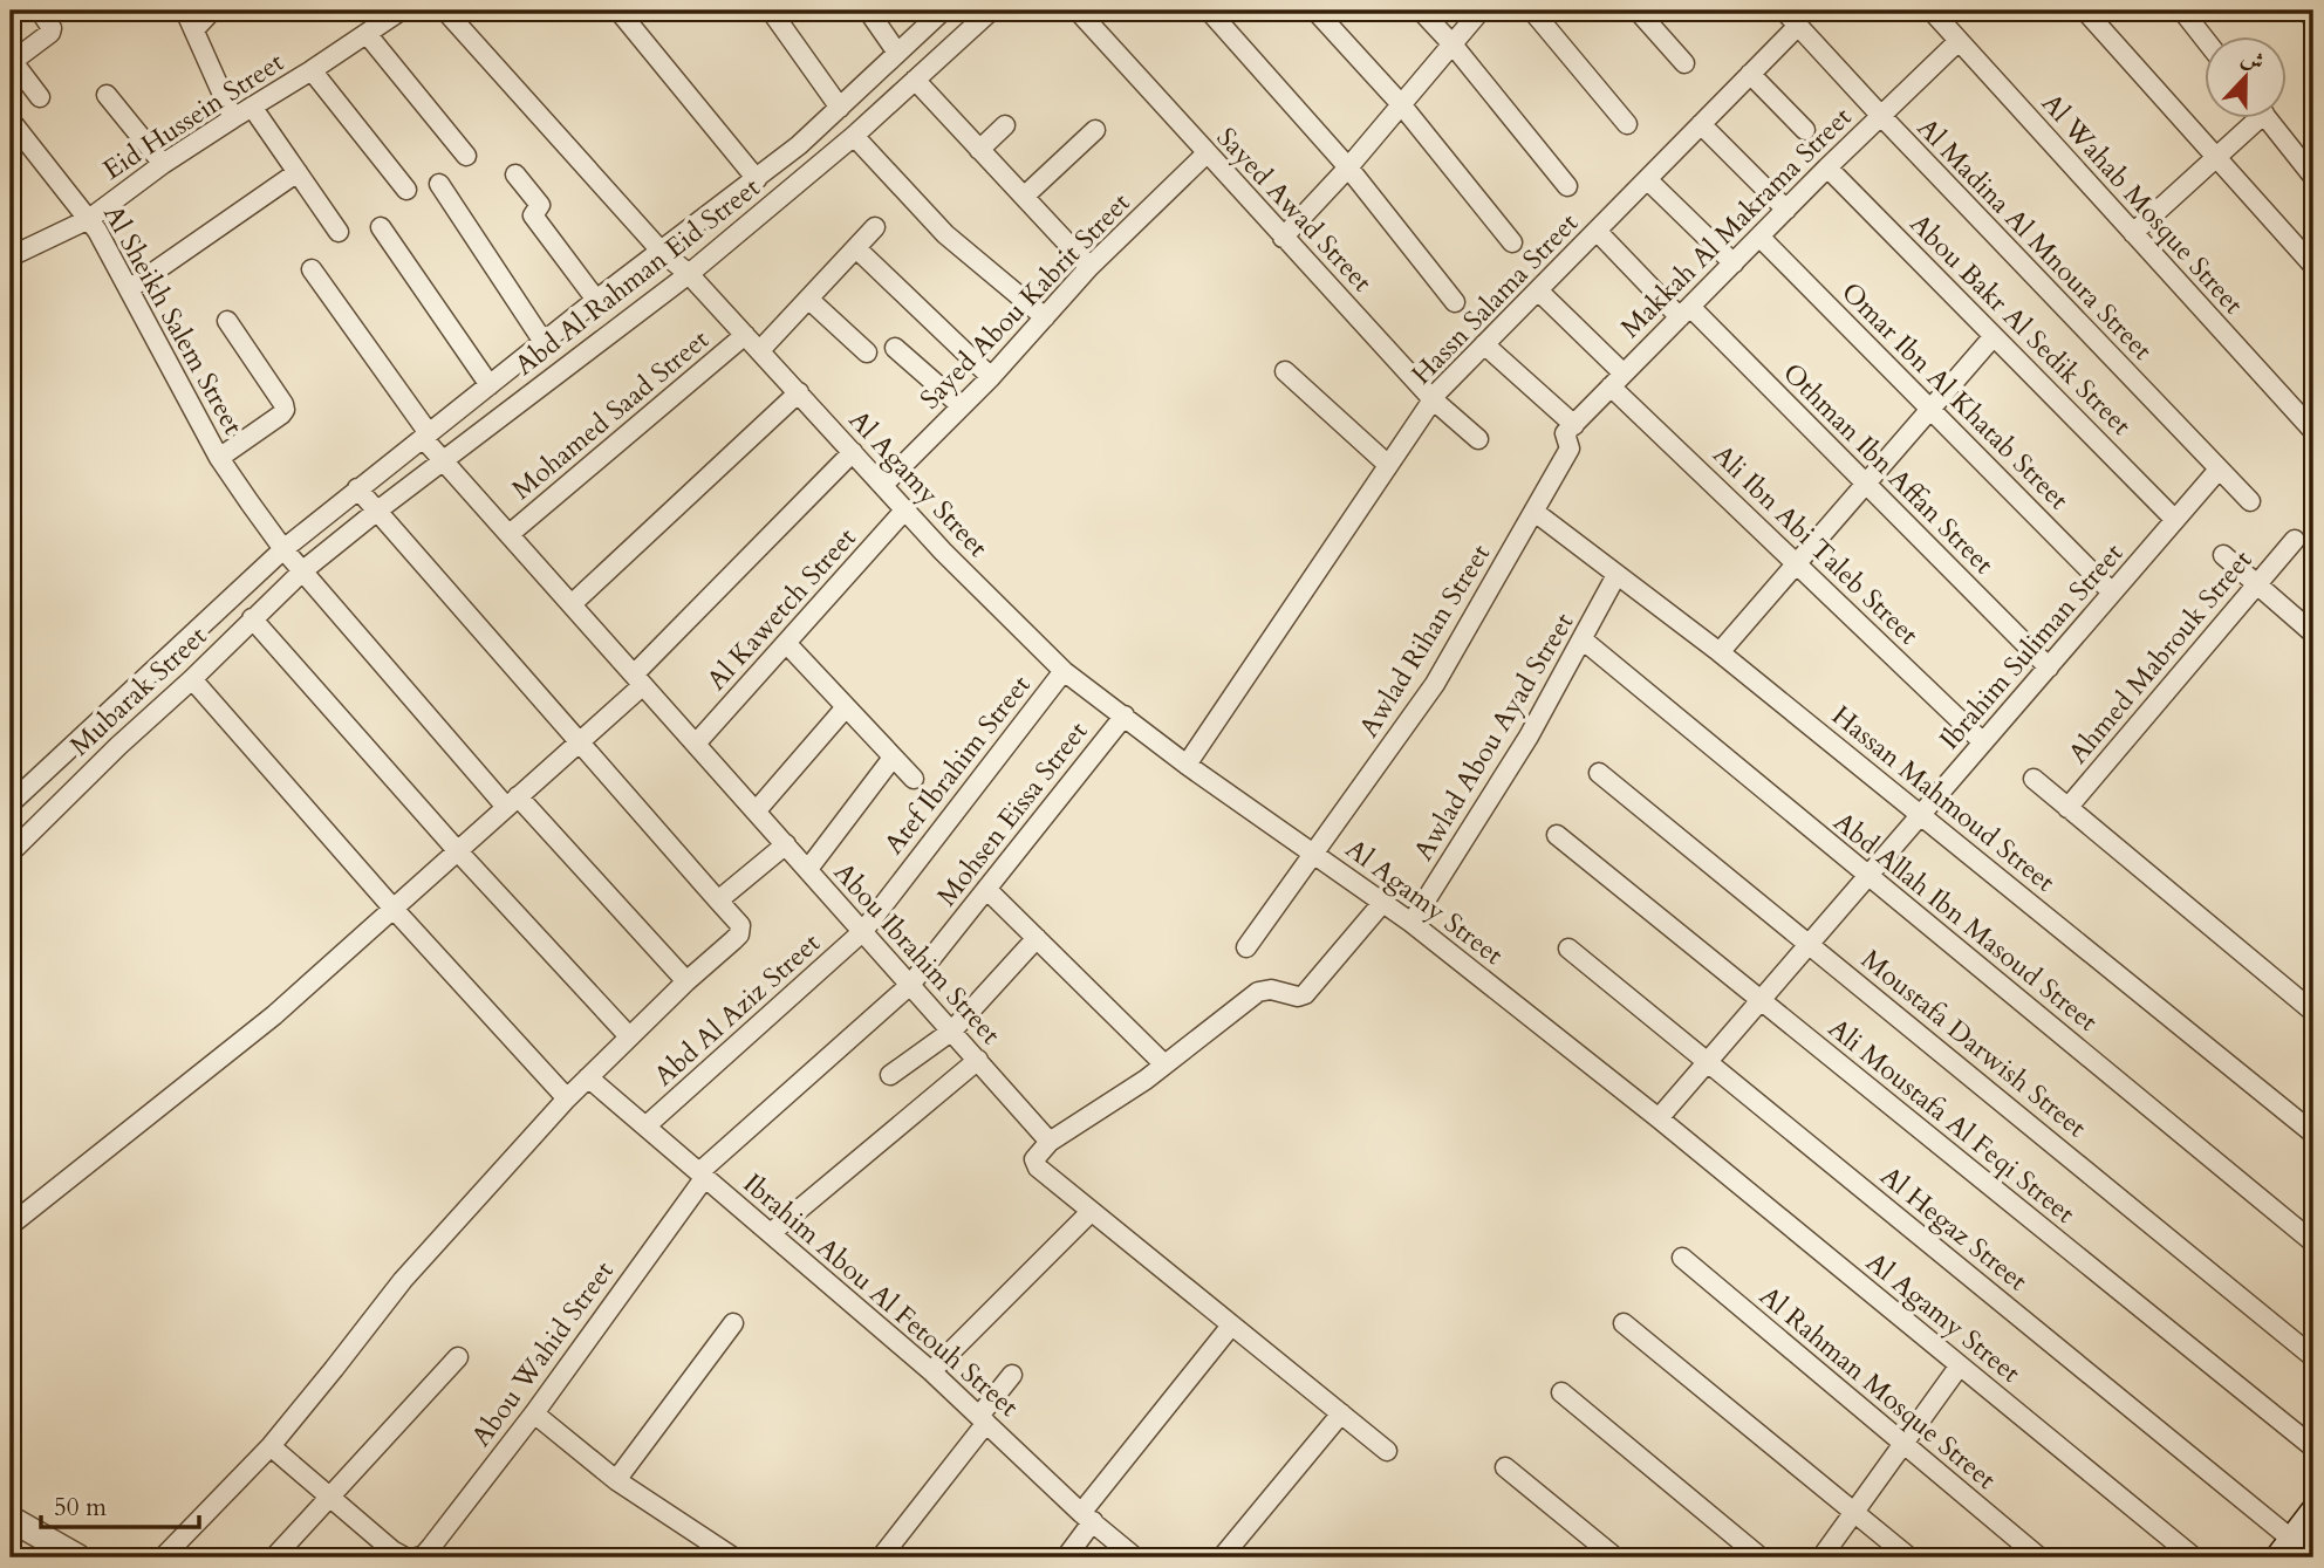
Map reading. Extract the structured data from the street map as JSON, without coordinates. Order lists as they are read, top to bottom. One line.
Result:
{"streets":{"street":["Eid Hussein Street","Al Wahab Mosque Street","Sayed Awad Street","Makkah Al Makrama Street","Al Madina Al Mnoura Street","Abd Al Rahman Eid Street","Hassn Salama Street","Sayed Abou Kabrit Street","Al Sheikh Salem Street","Abou Bakr Al Sedik Street","Omar Ibn Al Khatab Street","Mohamed Saad Street","Othman Ibn Affan Street","Al Agamy Street","Ali Ibn Abi Taleb Street","Al Kawetch Street","Awlad Rihan Street","Ibrahim Suliman Street","Ahmed Mabrouk Street","Mubarak Street","Awlad Abou Ayad Street","Atef Ibrahim Street","Hassan Mahmoud Street","Mohsen Eissa Street","Abd Allah Ibn Masoud Street","Abou Ibrahim Street","Abd Al Aziz Street","Moustafa Darwish Street","Ali Moustafa Al Feqi Street","Al Hegaz Street","Ibrahim Abou Al Fetouh Street","Abou Wahid Street","Al Rahman Mosque Street"]},"crossings":[["Eid Hussein Street","Al Sheikh Salem Street"],["Al Wahab Mosque Street","Makkah Al Makrama Street"],["Sayed Awad Street","Hassn Salama Street"],["Sayed Awad Street","Sayed Abou Kabrit Street"],["Makkah Al Makrama Street","Al Madina Al Mnoura Street"],["Makkah Al Makrama Street","Abou Bakr Al Sedik Street"],["Makkah Al Makrama Street","Omar Ibn Al Khatab Street"],["Makkah Al Makrama Street","Othman Ibn Affan Street"],["Makkah Al Makrama Street","Ali Ibn Abi Taleb Street"],["Makkah Al Makrama Street","Awlad Rihan Street"],["Al Madina Al Mnoura Street","Hassn Salama Street"],["Al Madina Al Mnoura Street","Ibrahim Suliman Street"],["Abd Al Rahman Eid Street","Al Sheikh Salem Street"],["Abd Al Rahman Eid Street","Al Agamy Street"],["Abd Al Rahman Eid Street","Mubarak Street"],["Abd Al Rahman Eid Street","Abou Ibrahim Street"],["Hassn Salama Street","Othman Ibn Affan Street"],["Hassn Salama Street","Al Agamy Street"],["Hassn Salama Street","Ali Ibn Abi Taleb Street"],["Sayed Abou Kabrit Street","Al Agamy Street"],["Al Sheikh Salem Street","Mubarak Street"],["Abou Bakr Al Sedik Street","Ibrahim Suliman Street"],["Omar Ibn Al Khatab Street","Ibrahim Suliman Street"],["Mohamed Saad Street","Al Agamy Street"],["Mohamed Saad Street","Abou Ibrahim Street"],["Othman Ibn Affan Street","Ibrahim Suliman Street"],["Al Agamy Street","Al Kawetch Street"],["Al Agamy Street","Awlad Rihan Street"],["Al Agamy Street","Ibrahim Suliman Street"],["Al Agamy Street","Awlad Abou Ayad Street"],["Al Agamy Street","Atef Ibrahim Street"],["Al Agamy Street","Mohsen Eissa Street"],["Ali Ibn Abi Taleb Street","Ibrahim Suliman Street"],["Al Kawetch Street","Abou Ibrahim Street"],["Awlad Rihan Street","Hassan Mahmoud Street"],["Ibrahim Suliman Street","Hassan Mahmoud Street"],["Ibrahim Suliman Street","Abd Allah Ibn Masoud Street"],["Ibrahim Suliman Street","Moustafa Darwish Street"],["Ibrahim Suliman Street","Ali Moustafa Al Feqi Street"],["Ibrahim Suliman Street","Al Hegaz Street"],["Awlad Abou Ayad Street","Hassan Mahmoud Street"],["Awlad Abou Ayad Street","Abd Allah Ibn Masoud Street"],["Atef Ibrahim Street","Abou Ibrahim Street"],["Atef Ibrahim Street","Abd Al Aziz Street"],["Mohsen Eissa Street","Abou Ibrahim Street"],["Mohsen Eissa Street","Ibrahim Abou Al Fetouh Street"],["Mohsen Eissa Street","Abou Wahid Street"],["Abou Ibrahim Street","Abd Al Aziz Street"],["Abd Al Aziz Street","Ibrahim Abou Al Fetouh Street"],["Ibrahim Abou Al Fetouh Street","Abou Wahid Street"]],"scale_bar":"50 m","north":"top"}
